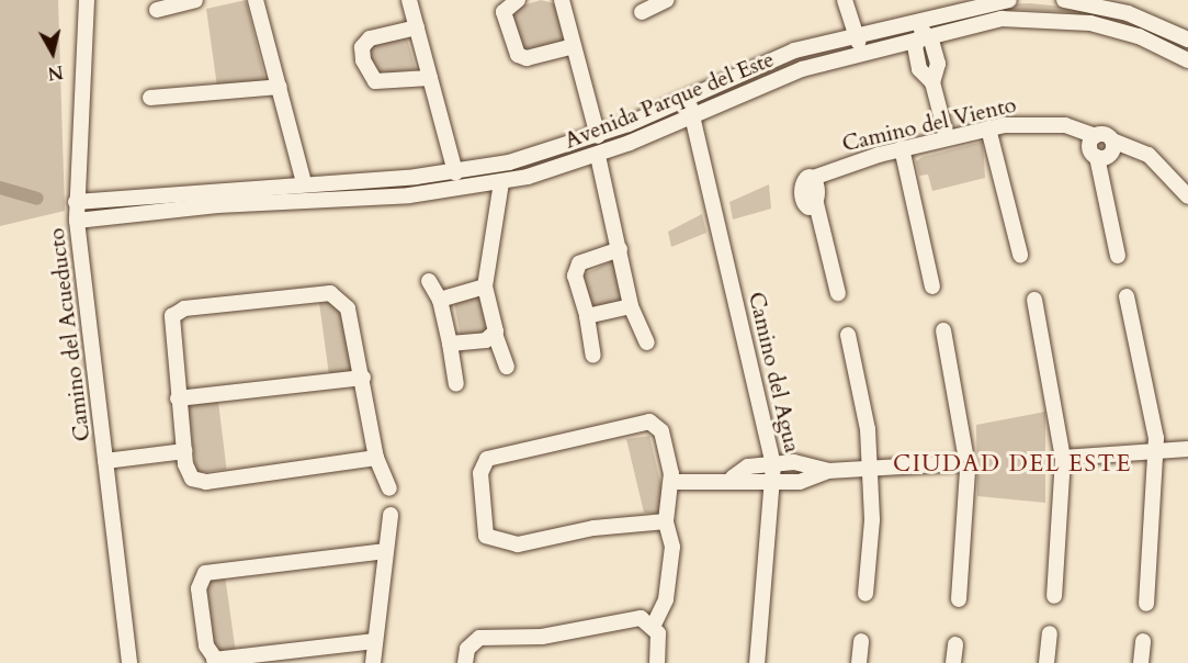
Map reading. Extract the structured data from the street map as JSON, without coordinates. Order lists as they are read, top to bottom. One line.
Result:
{"streets":{"street":["Avenida Parque del Este","Camino del Viento","Camino del Acueducto","Camino del Agua"]},"crossings":[["Avenida Parque del Este","Camino del Acueducto"],["Avenida Parque del Este","Camino del Agua"]],"districts":["CIUDAD DEL ESTE"],"north":"bottom"}
